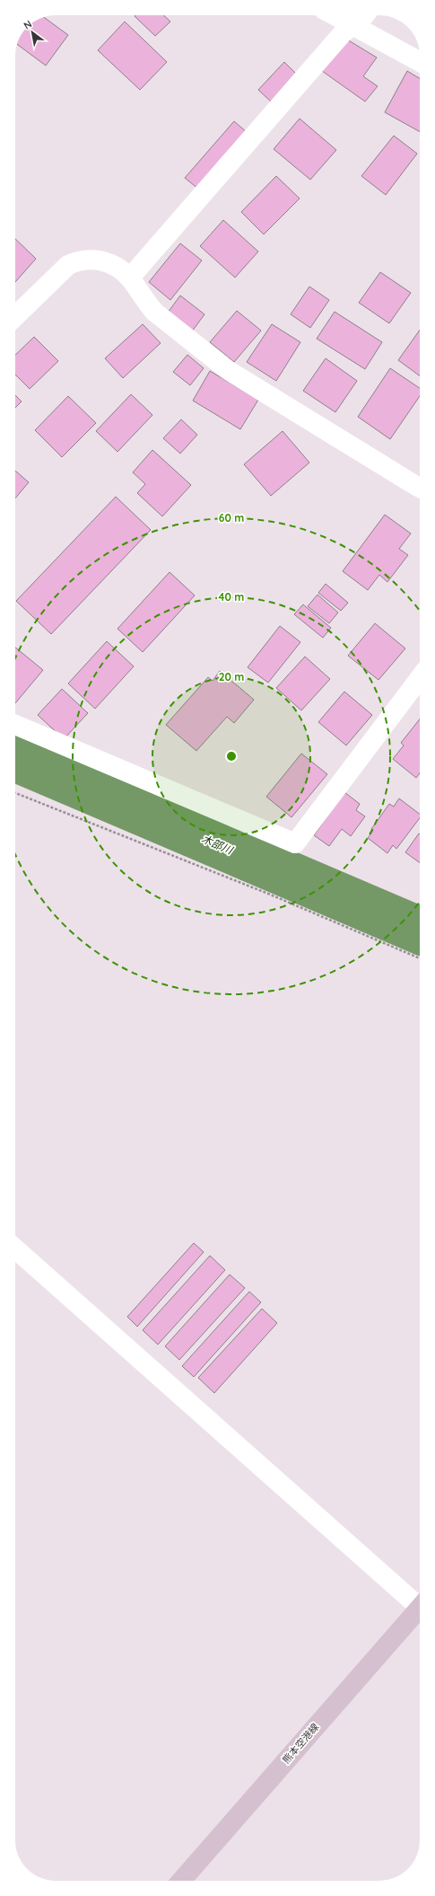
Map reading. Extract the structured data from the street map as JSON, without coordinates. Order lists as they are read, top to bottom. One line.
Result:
{"streets":{"main road":["熊本空港線"]},"water":["木部川"],"north":"top left","rings":["60 m","40 m","20 m"]}
